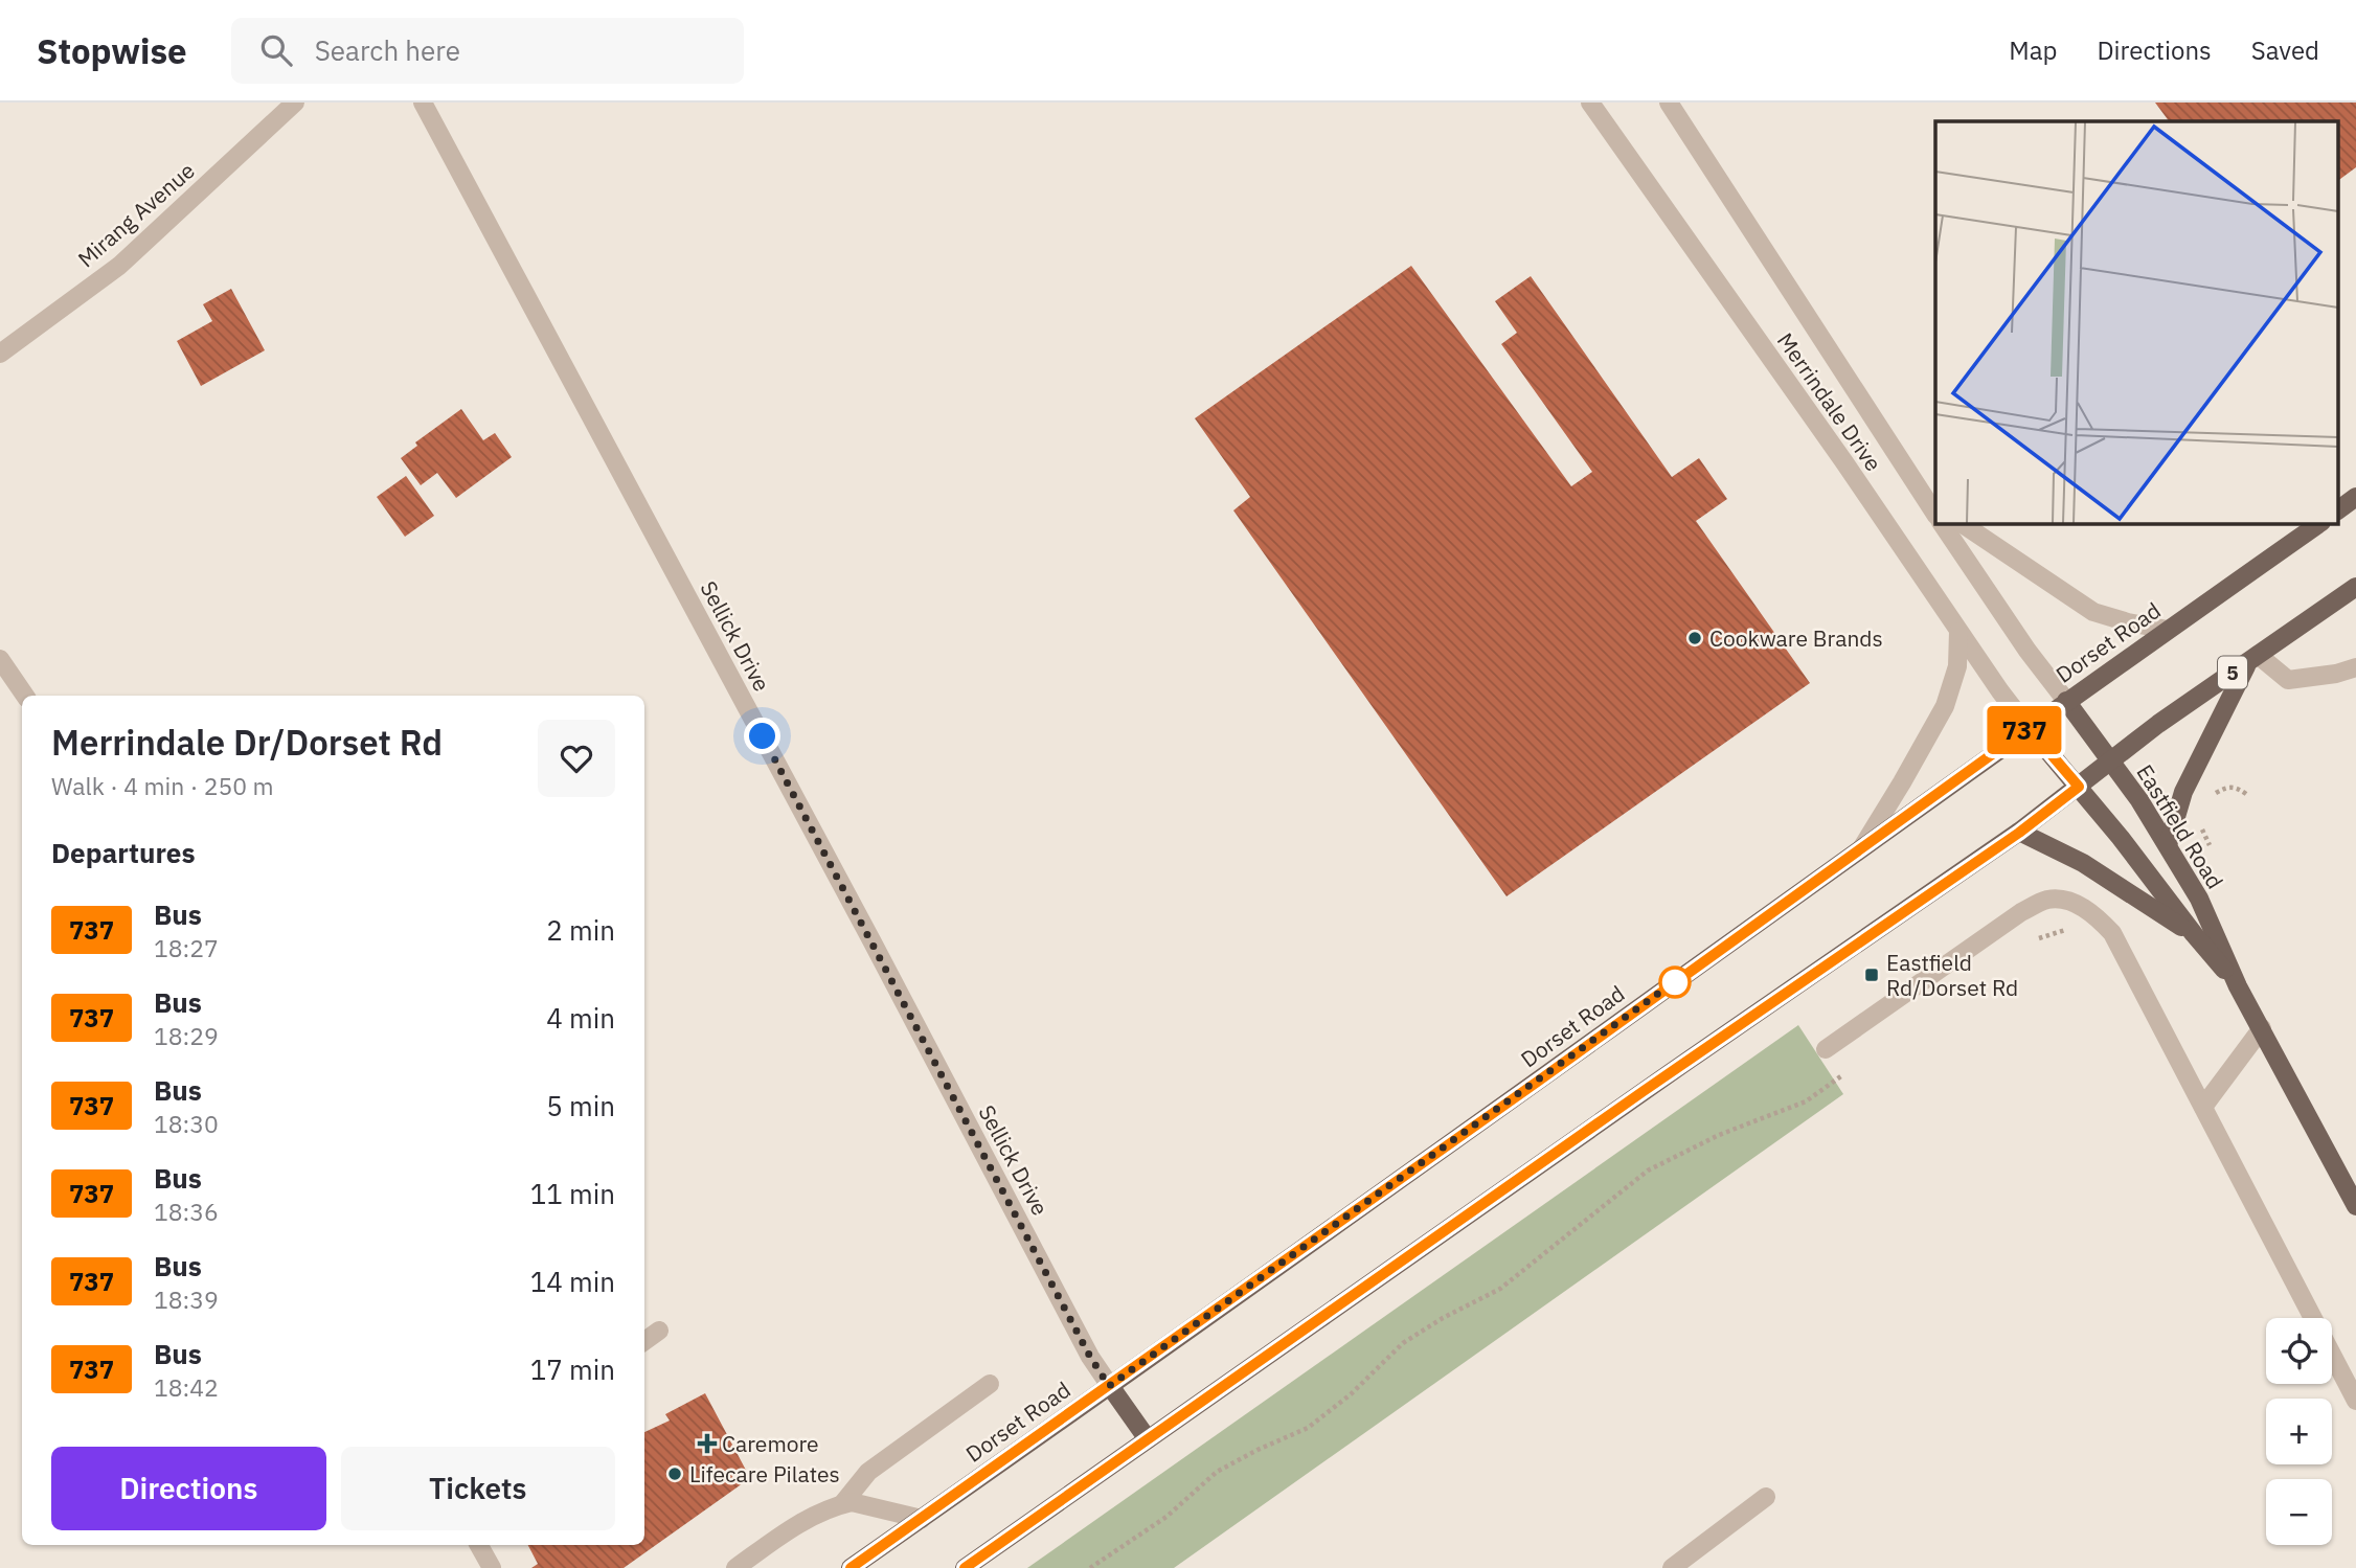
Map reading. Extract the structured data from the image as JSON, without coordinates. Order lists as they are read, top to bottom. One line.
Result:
{"streets":{"main road":["Dorset Road","5","Eastfield Road"],"street":["Mirang Avenue","Merrindale Drive","Sellick Drive"]},"crossings":[["Merrindale Drive","Dorset Road"],["Merrindale Drive","Eastfield Road"],["Sellick Drive","Dorset Road"],["Dorset Road","Eastfield Road"],["5","Eastfield Road"]],"places":{"other":["Cookware Brands","Lifecare Pilates"],"transit":["Eastfield Rd/Dorset Rd"],"health":["Caremore"]},"lines":["bus line 737"],"page":{"header":"Stopwise","search":"Search here","nav":["Map","Directions","Saved"],"on_map":"737","heading":[["Merrindale Dr/Dorset Rd","Walk · 4 min · 250 m"],"Departures"],"list":[{"mark":"737","name":"Bus","note":"18:27","value":"2 min"},{"mark":"737","name":"Bus","note":"18:29","value":"4 min"},{"mark":"737","name":"Bus","note":"18:30","value":"5 min"},{"mark":"737","name":"Bus","note":"18:36","value":"11 min"},{"mark":"737","name":"Bus","note":"18:39","value":"14 min"},{"mark":"737","name":"Bus","note":"18:42","value":"17 min"}],"map_buttons":["+","−"],"buttons":["Directions","Tickets"]}}
